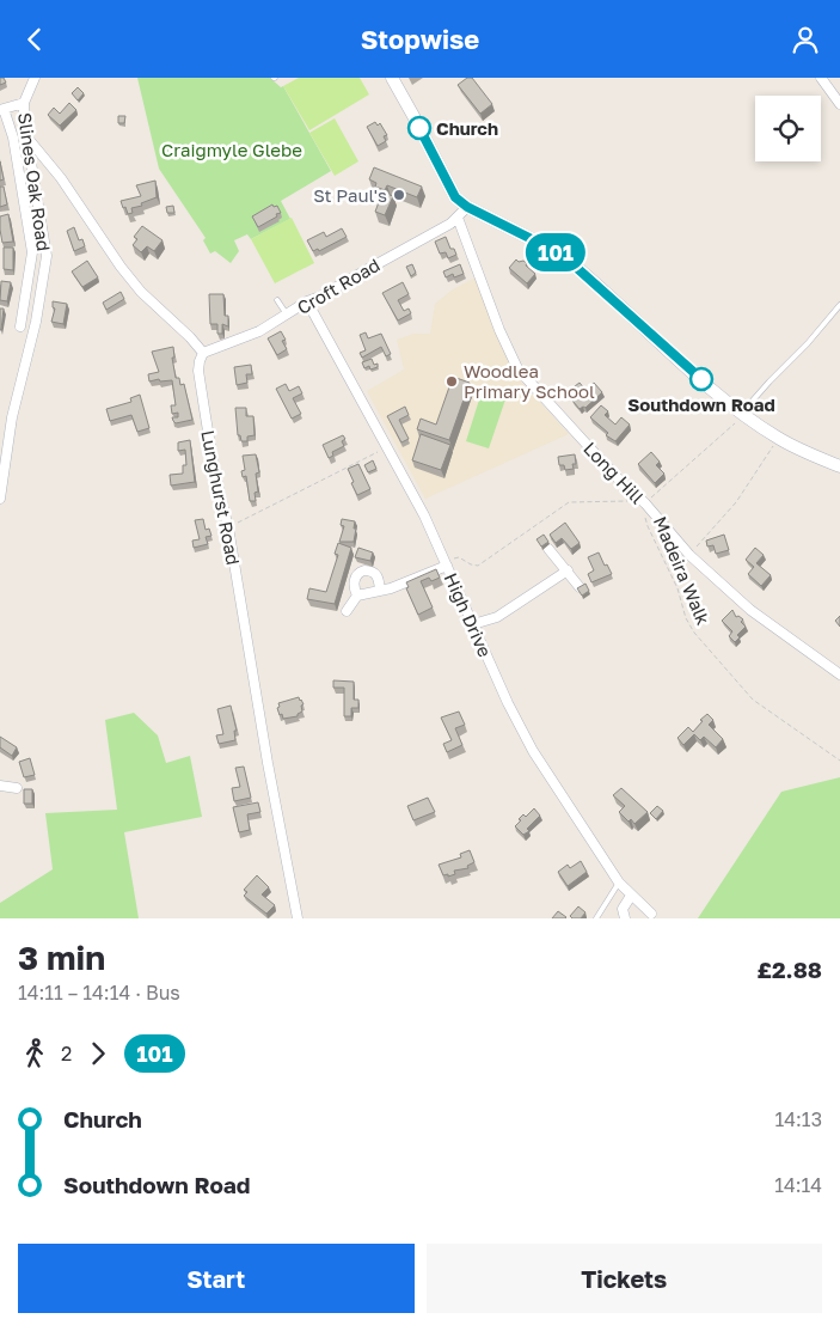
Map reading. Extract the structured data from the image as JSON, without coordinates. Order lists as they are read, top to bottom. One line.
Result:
{"streets":{"street":["Slines Oak Road","Croft Road","Long Hill","Lunghurst Road","High Drive"],"path":["Madeira Walk"]},"crossings":[["Croft Road","Long Hill"],["Croft Road","Lunghurst Road"],["Croft Road","High Drive"],["Long Hill","Madeira Walk"]],"parks":["Craigmyle Glebe"],"places":["Church","St Paul's","Southdown Road","Woodlea Primary School"],"lines":["bus line 101"],"page":{"header":"Stopwise","on_map":"101","heading":["3 min","14:11 – 14:14 · Bus","£2.88"],"legs":["2","101"],"list":[{"name":"Church","value":"14:13"},{"name":"Southdown Road","value":"14:14"}],"buttons":["Start","Tickets"]}}
